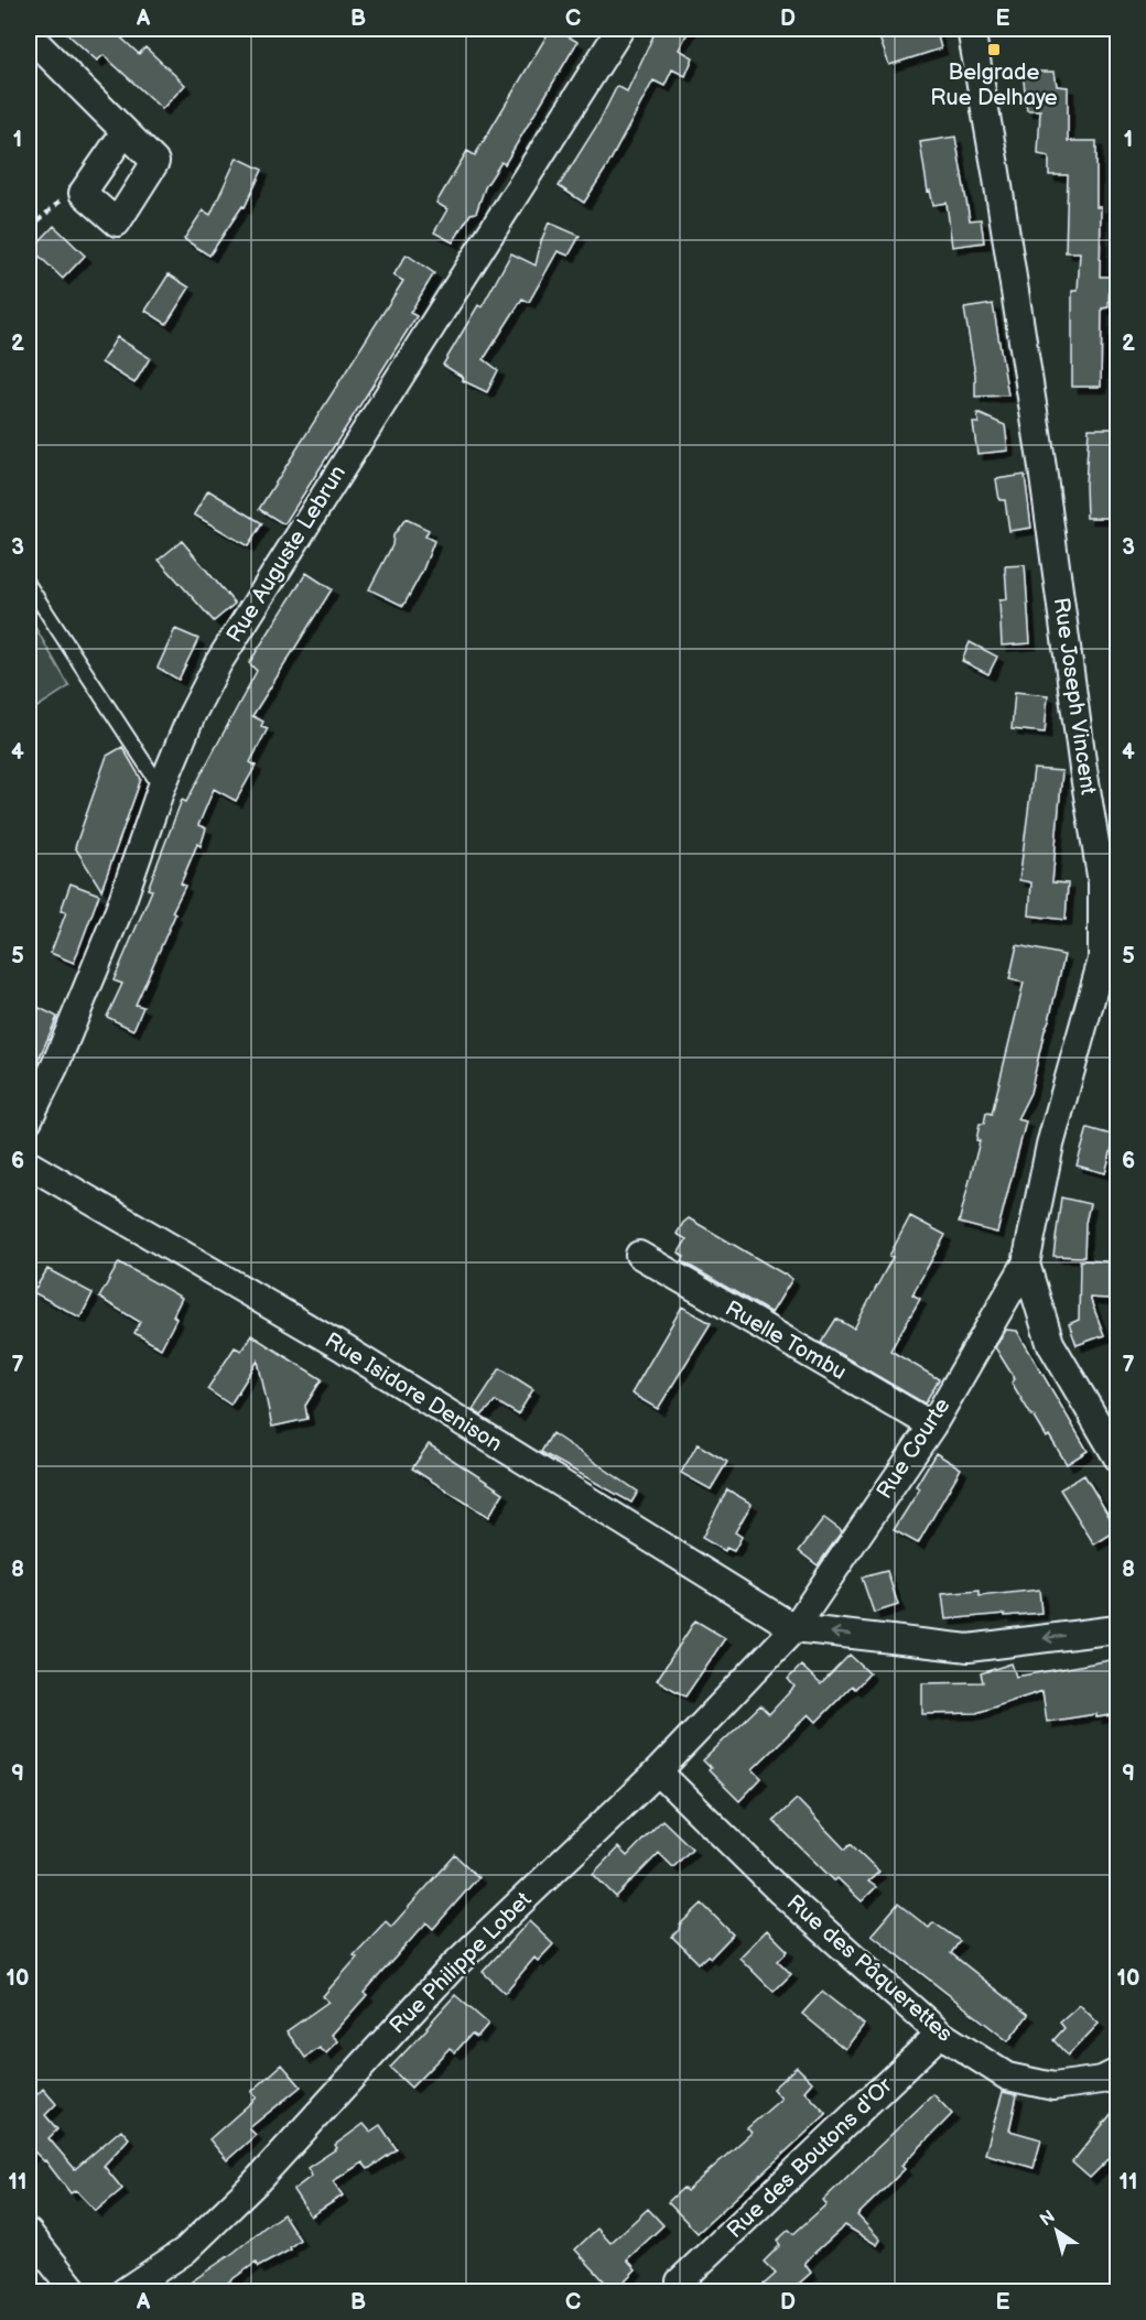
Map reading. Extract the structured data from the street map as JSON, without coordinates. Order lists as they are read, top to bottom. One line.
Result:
{"streets":{"street":["Rue Auguste Lebrun","Rue Joseph Vincent","Ruelle Tombu","Rue Isidore Denison","Rue Courte","Rue Philippe Lobet","Rue des Pâquerettes","Rue des Boutons d'Or"]},"crossings":[["Rue Joseph Vincent","Rue Courte"],["Ruelle Tombu","Rue Courte"],["Rue Isidore Denison","Rue Courte"],["Rue Isidore Denison","Rue Philippe Lobet"],["Rue Courte","Rue Philippe Lobet"],["Rue Philippe Lobet","Rue des Pâquerettes"],["Rue des Pâquerettes","Rue des Boutons d'Or"]],"places":{"transit":["Belgrade Rue Delhaye"]},"north":"top left","grid":{"columns":["A","B","C","D","E"],"rows":["1","2","3","4","5","6","7","8","9","10","11"]}}
